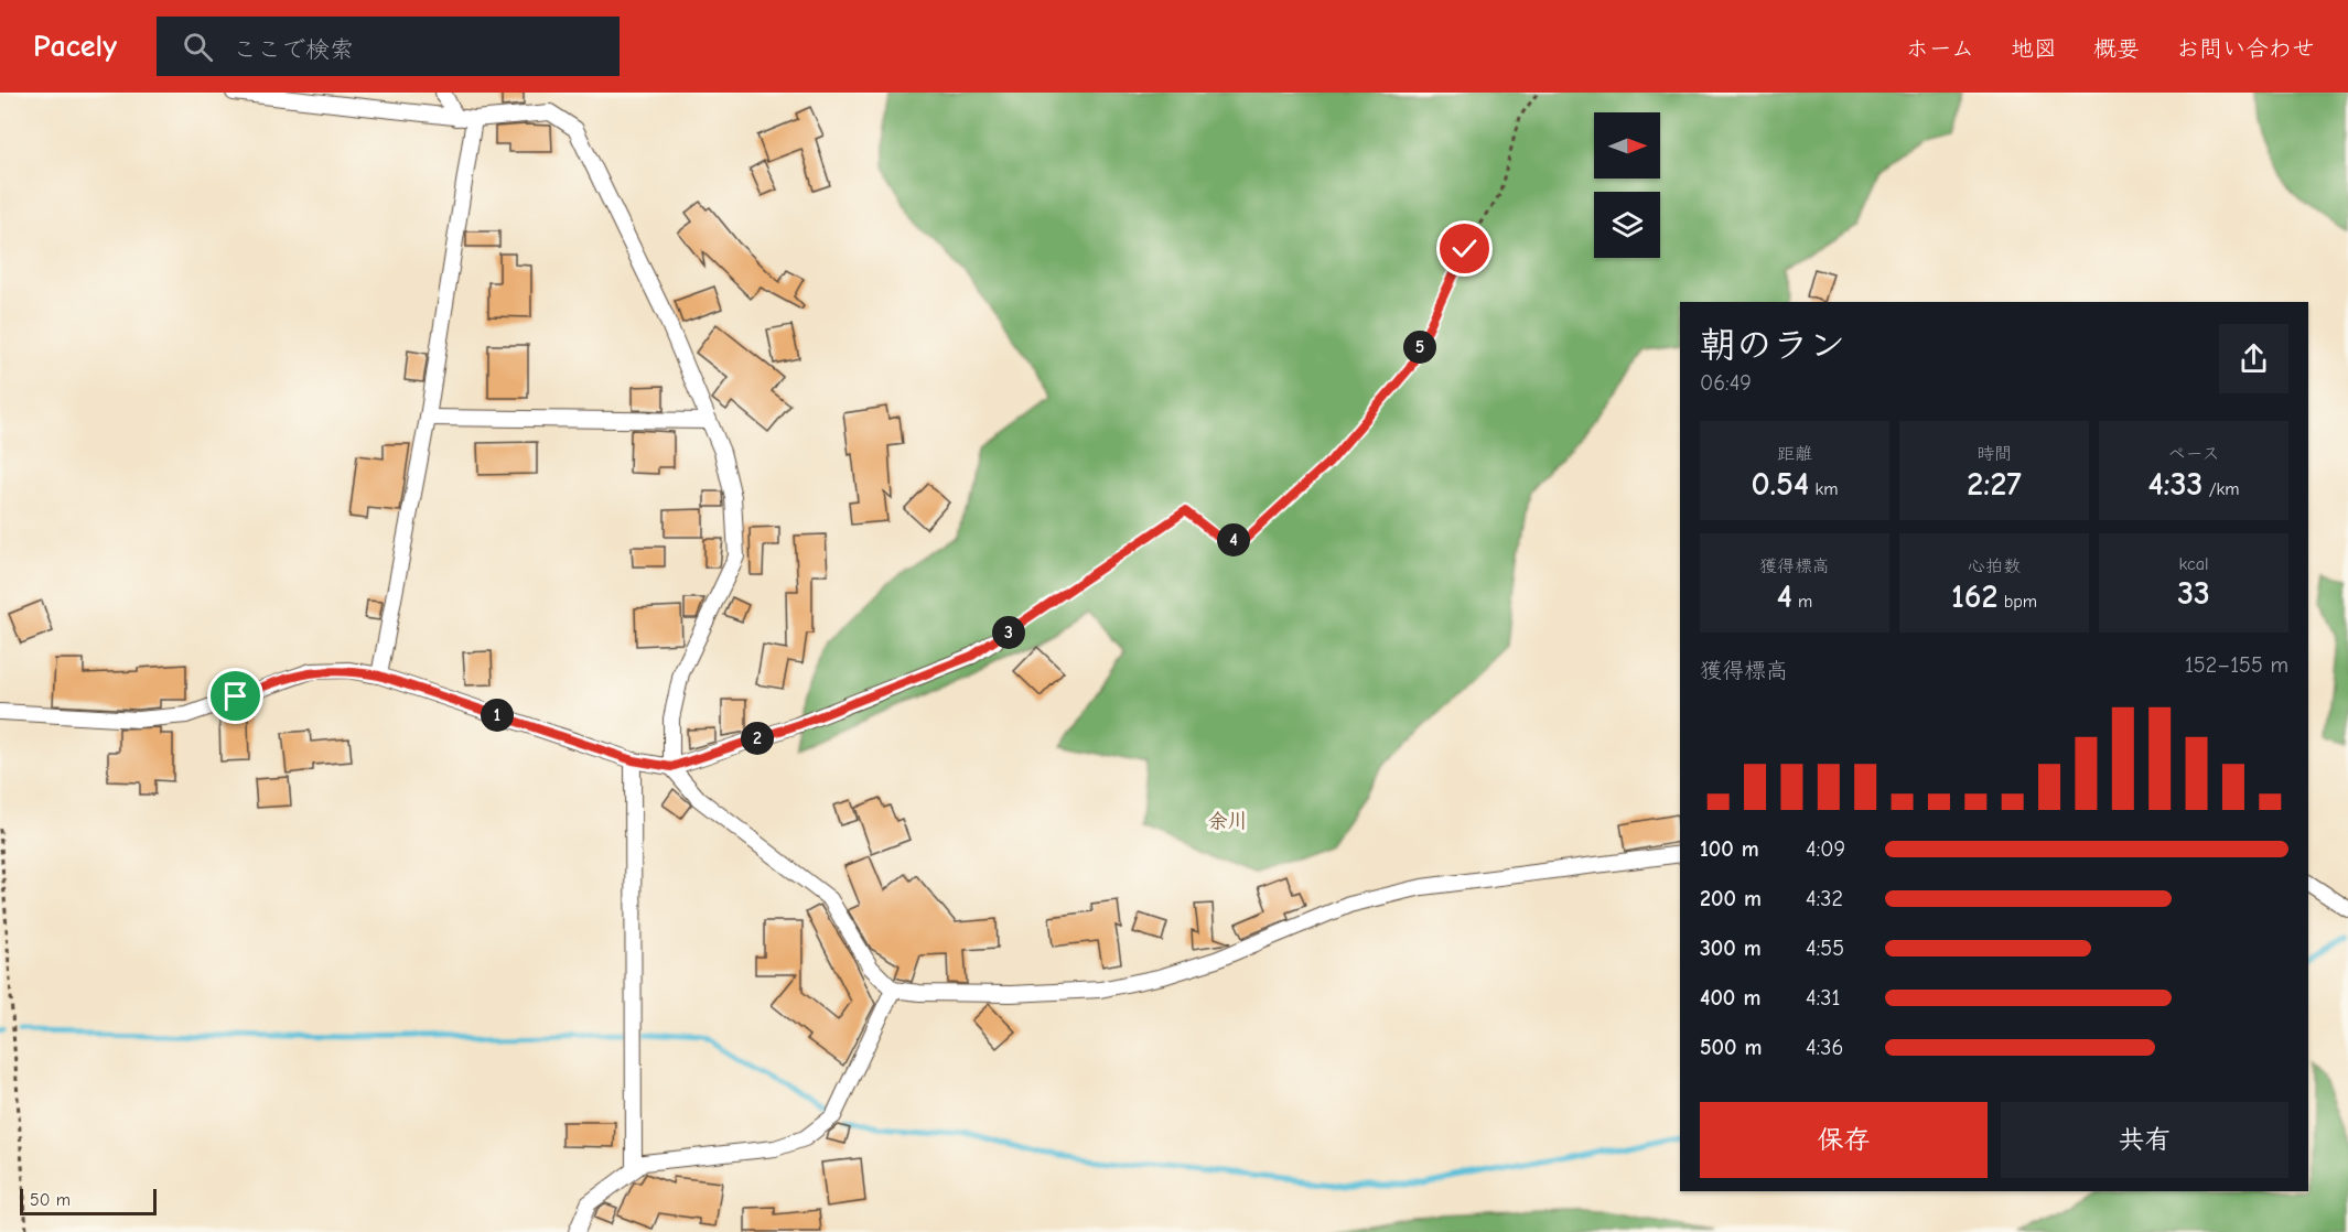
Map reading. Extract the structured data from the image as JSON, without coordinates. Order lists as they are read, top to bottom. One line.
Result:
{"districts":["余川"],"scale_bar":"50 m","north":"right","page":{"header":"Pacely","search":"ここで検索","nav":["ホーム","地図","概要","お問い合わせ"],"heading":["朝のラン","06:49"],"pins":["5","4","3","1","2"],"stats":[["距離","0.54 km"],["時間","2:27"],["ペース","4:33 /km"],["獲得標高","4 m"],["心拍数","162 bpm"],["kcal","33"]],"chart":["獲得標高","152–155 m"],"list":[{"name":"100 m","note":"4:09"},{"name":"200 m","note":"4:32"},{"name":"300 m","note":"4:55"},{"name":"400 m","note":"4:31"},{"name":"500 m","note":"4:36"}],"buttons":["保存","共有"],"scale":"50 m"}}
